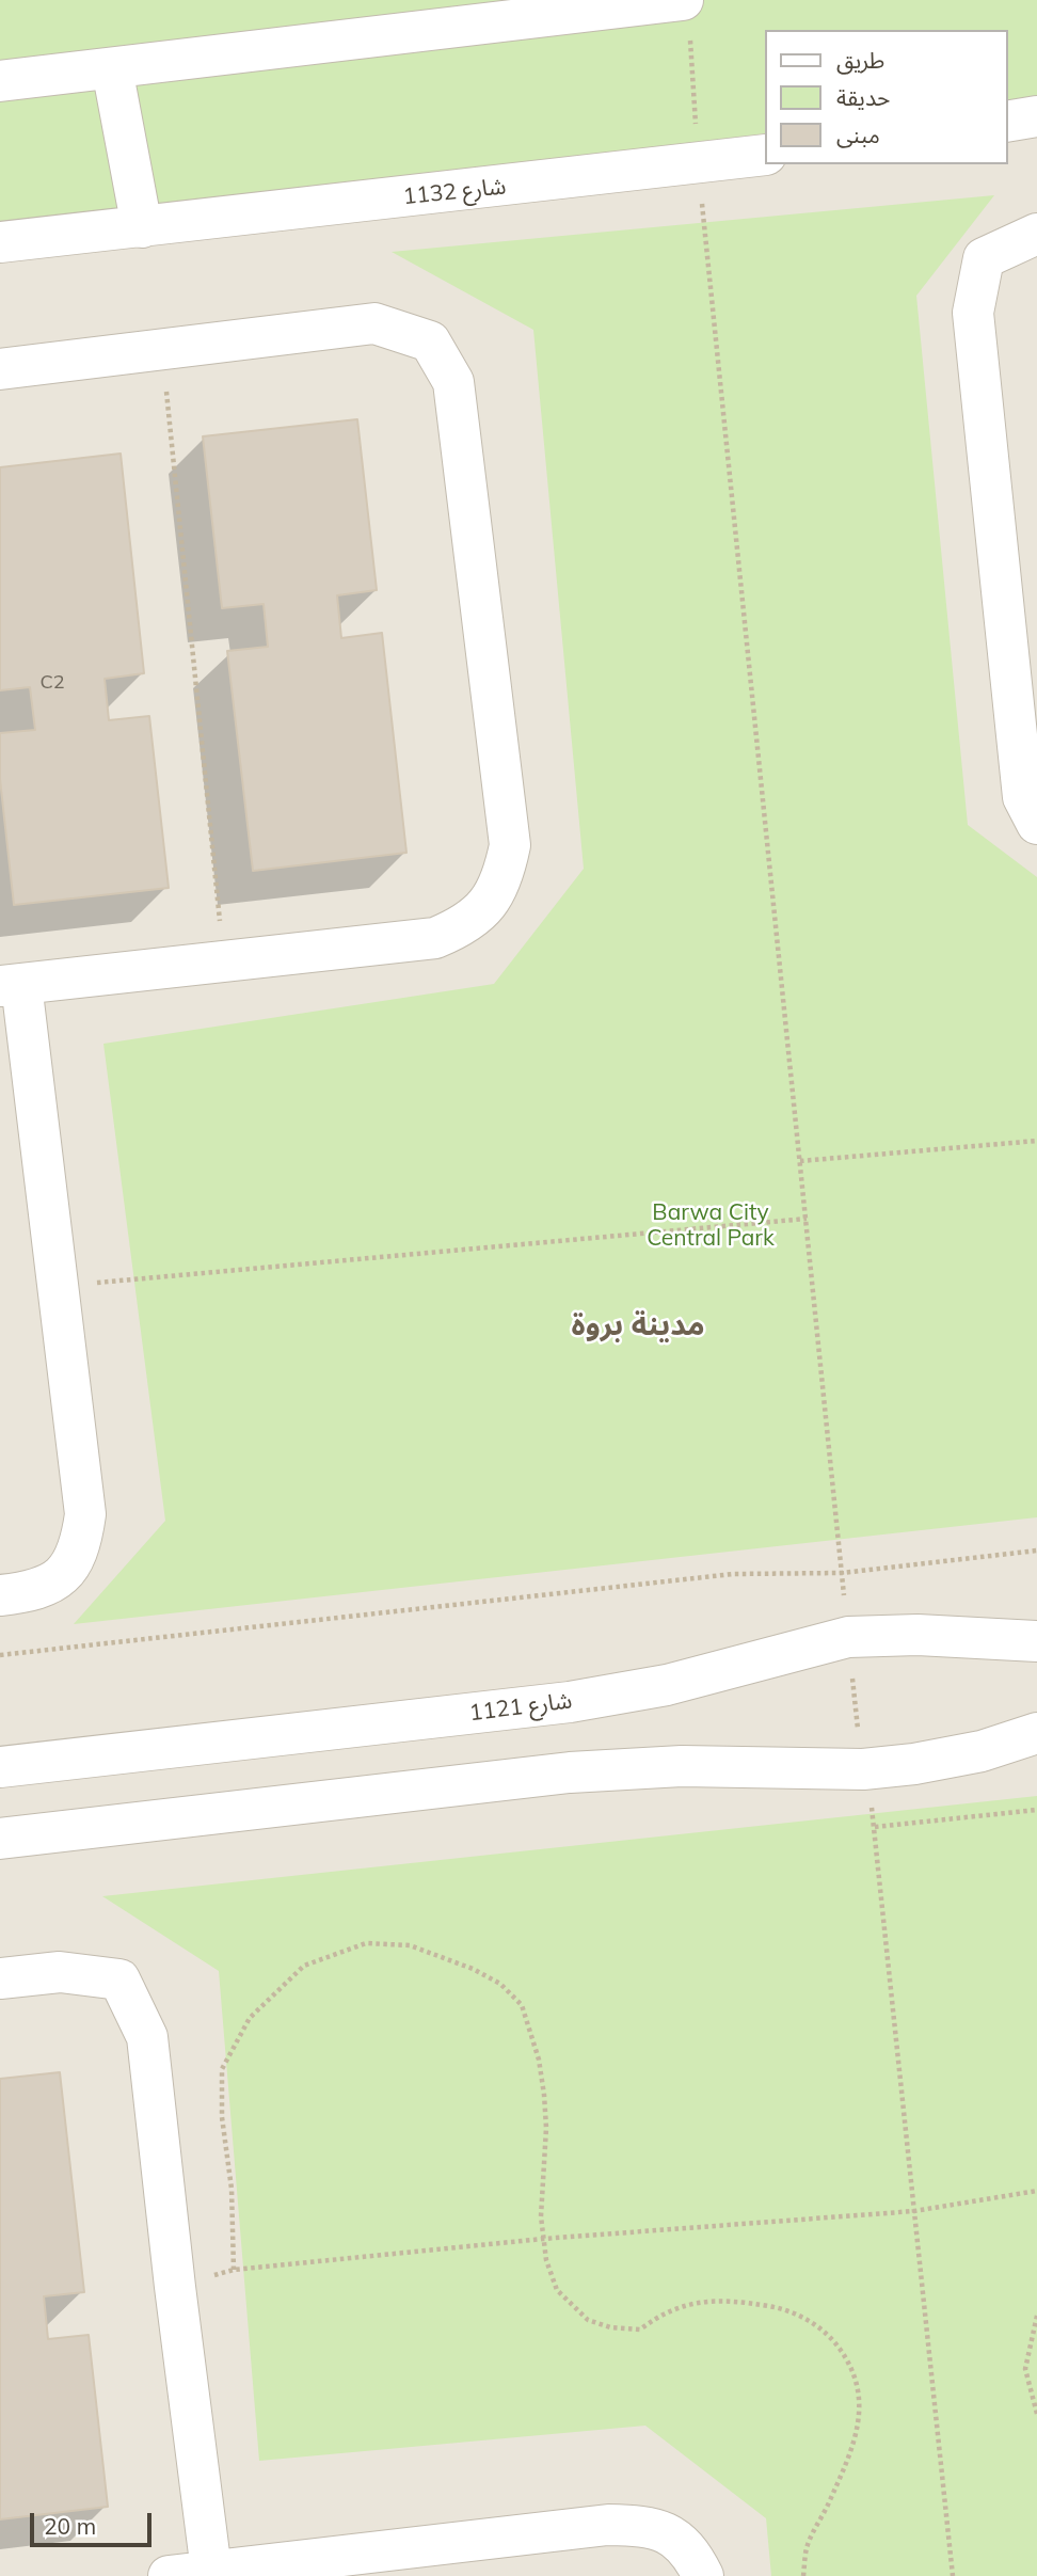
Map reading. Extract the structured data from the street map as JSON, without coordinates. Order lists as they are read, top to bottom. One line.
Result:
{"streets":{"street":["شارع 1132","شارع 1121"]},"districts":["مدينة بروة"],"parks":["Barwa City Central Park"],"house_numbers":["C2"],"legend":["طريق","حديقة","مبنى"],"scale_bar":"20 m"}
